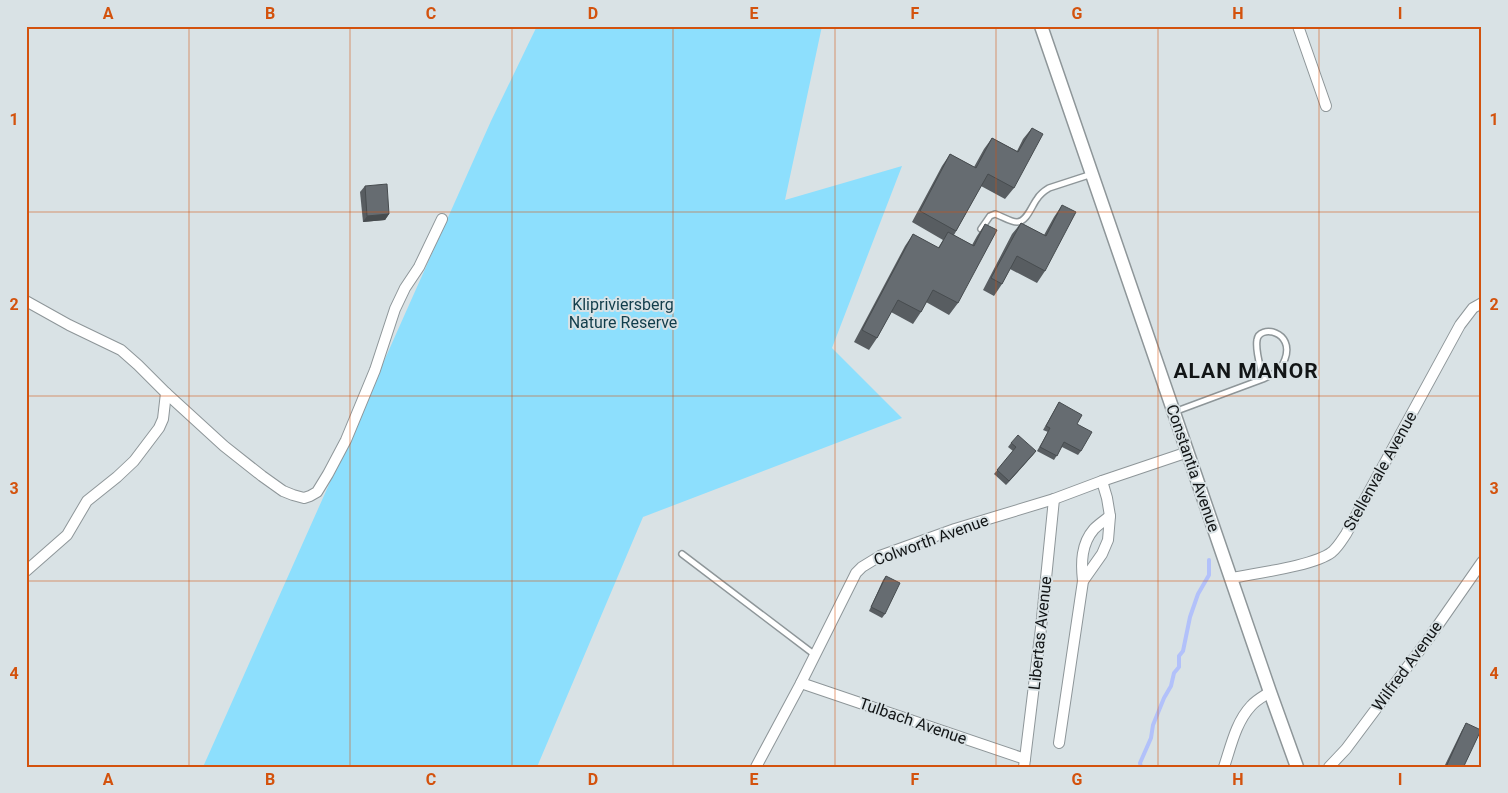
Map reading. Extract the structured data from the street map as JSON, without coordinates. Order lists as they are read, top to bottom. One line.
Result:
{"streets":{"street":["Constantia Avenue","Stellenvale Avenue","Colworth Avenue","Libertas Avenue","Wilfred Avenue","Tulbach Avenue"]},"crossings":[["Constantia Avenue","Stellenvale Avenue"],["Constantia Avenue","Colworth Avenue"],["Colworth Avenue","Libertas Avenue"],["Colworth Avenue","Tulbach Avenue"],["Libertas Avenue","Tulbach Avenue"]],"districts":["ALAN MANOR"],"parks":["Klipriviersberg Nature Reserve"],"grid":{"columns":["A","B","C","D","E","F","G","H","I"],"rows":["1","2","3","4"]}}
